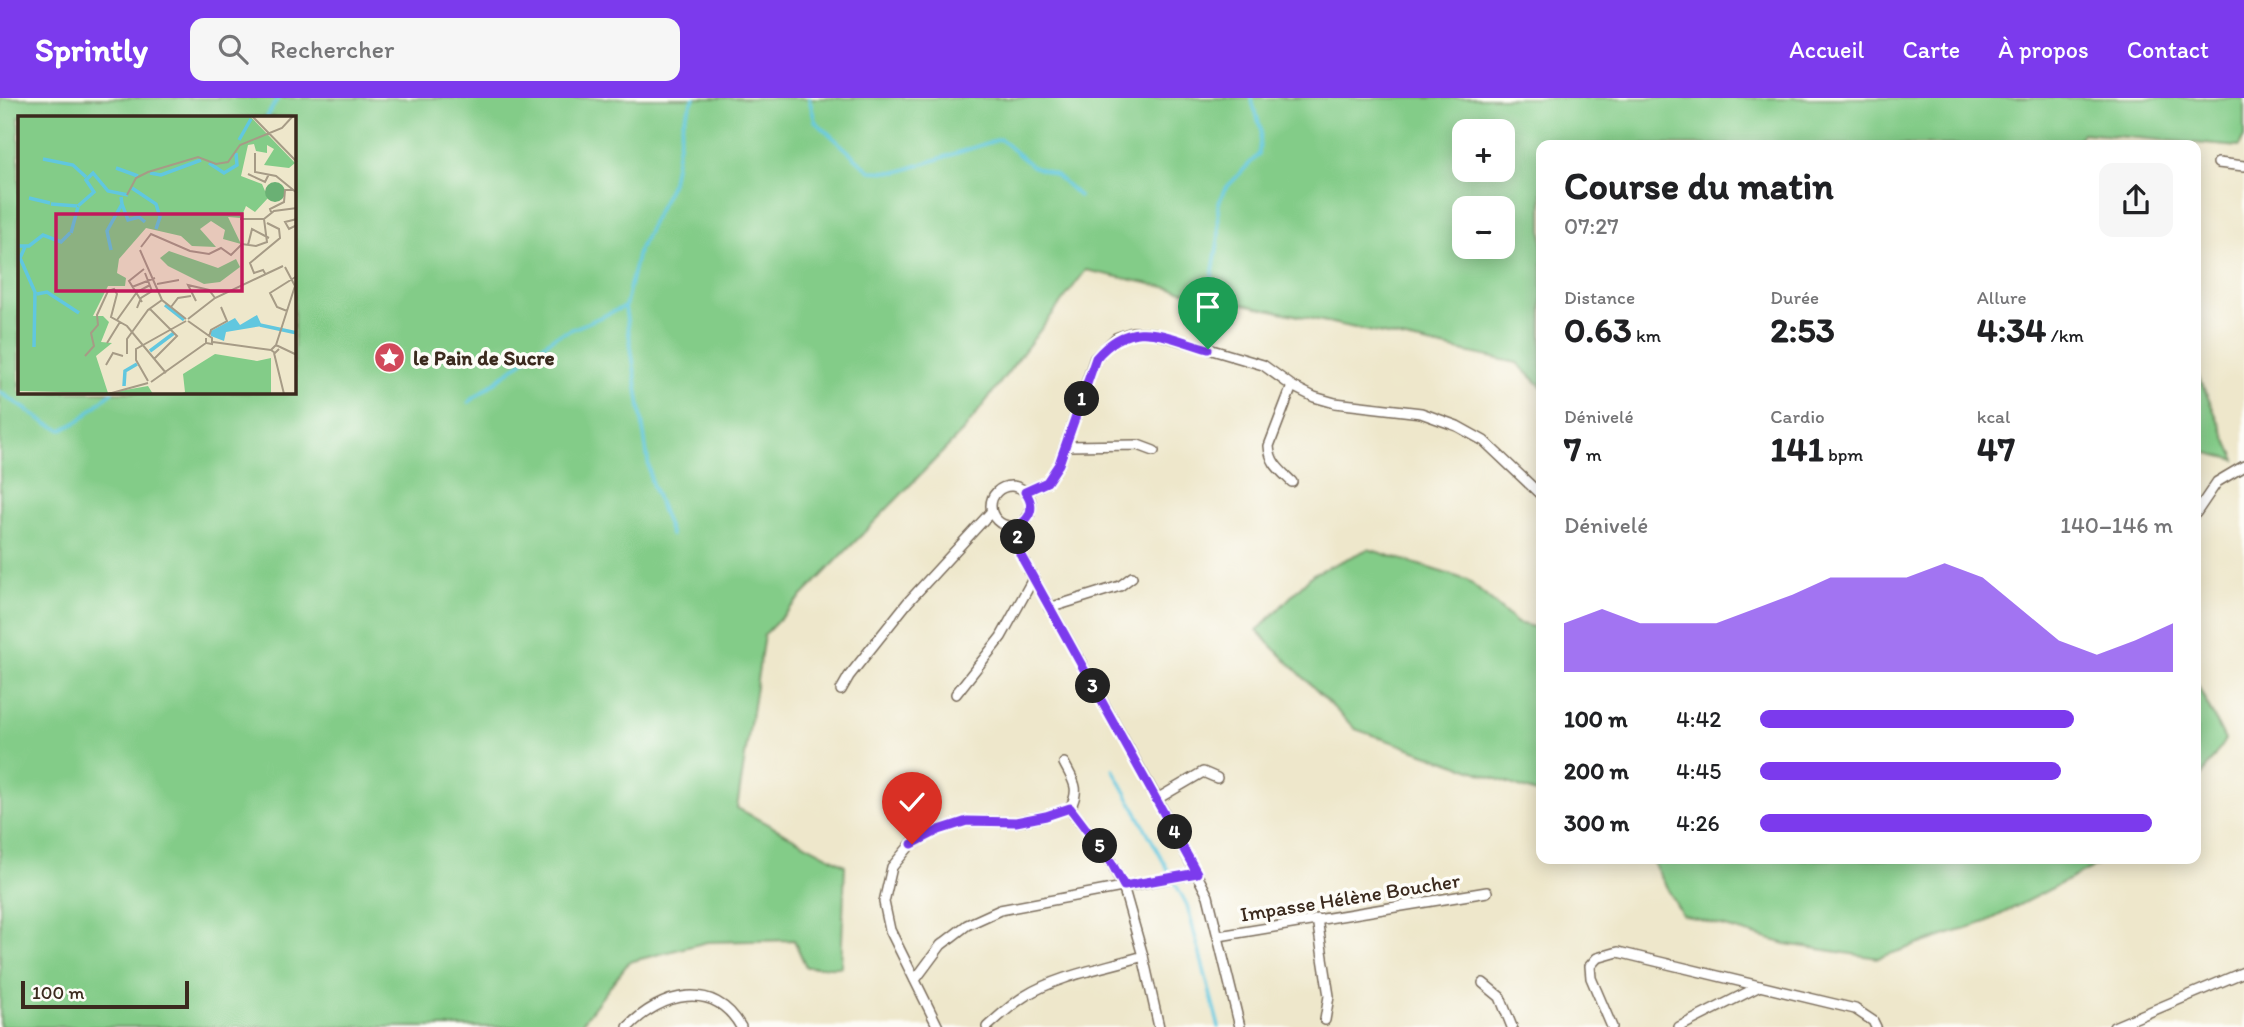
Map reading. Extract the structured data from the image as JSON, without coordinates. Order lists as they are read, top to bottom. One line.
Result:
{"streets":{"street":["Impasse Hélène Boucher"]},"places":{"place":["le Pain de Sucre"]},"scale_bar":"100 m","page":{"header":"Sprintly","search":"Rechercher","nav":["Accueil","Carte","À propos","Contact"],"map_buttons":["+","−"],"heading":["Course du matin","07:27"],"stats":[["Distance","0.63 km"],["Durée","2:53"],["Allure","4:34 /km"],["Dénivelé","7 m"],["Cardio","141 bpm"],["kcal","47"]],"pins":["1","2","3","4","5"],"chart":["Dénivelé","140–146 m"],"list":[{"name":"100 m","note":"4:42"},{"name":"200 m","note":"4:45"},{"name":"300 m","note":"4:26"}],"scale":"100 m"}}
